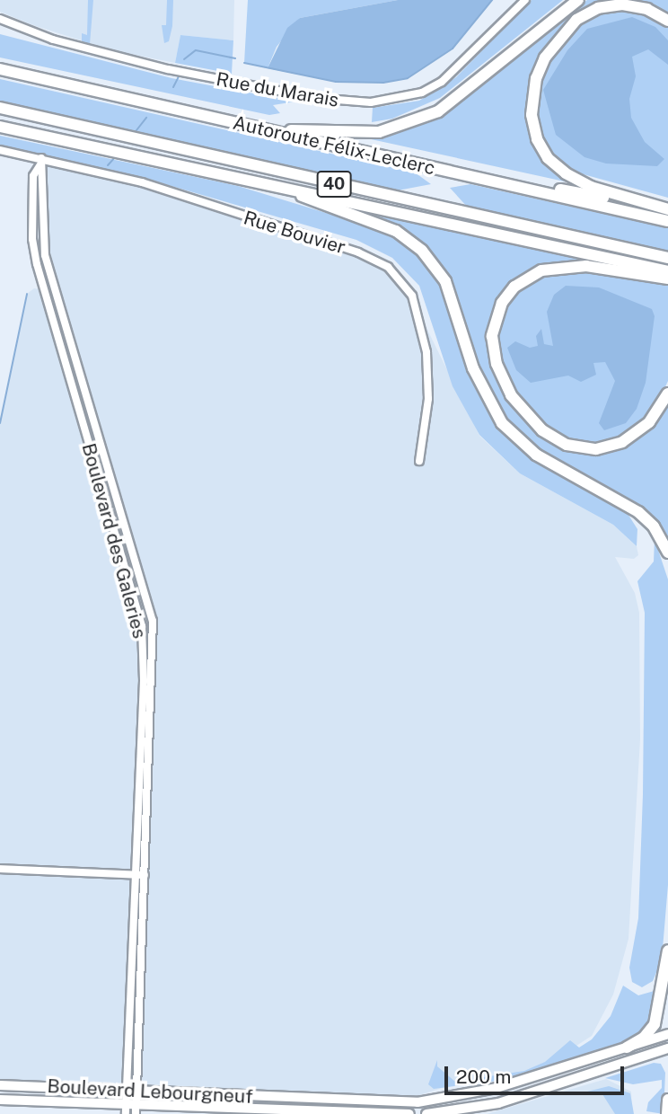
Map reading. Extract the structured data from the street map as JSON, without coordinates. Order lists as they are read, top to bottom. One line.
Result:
{"streets":{"highway":["Autoroute Félix-Leclerc","40"],"main road":["Boulevard Lebourgneuf"],"street":["Rue du Marais","Rue Bouvier","Boulevard des Galeries"]},"crossings":[["Rue Bouvier","Boulevard des Galeries"],["Boulevard des Galeries","Boulevard Lebourgneuf"]],"scale_bar":"200 m"}
